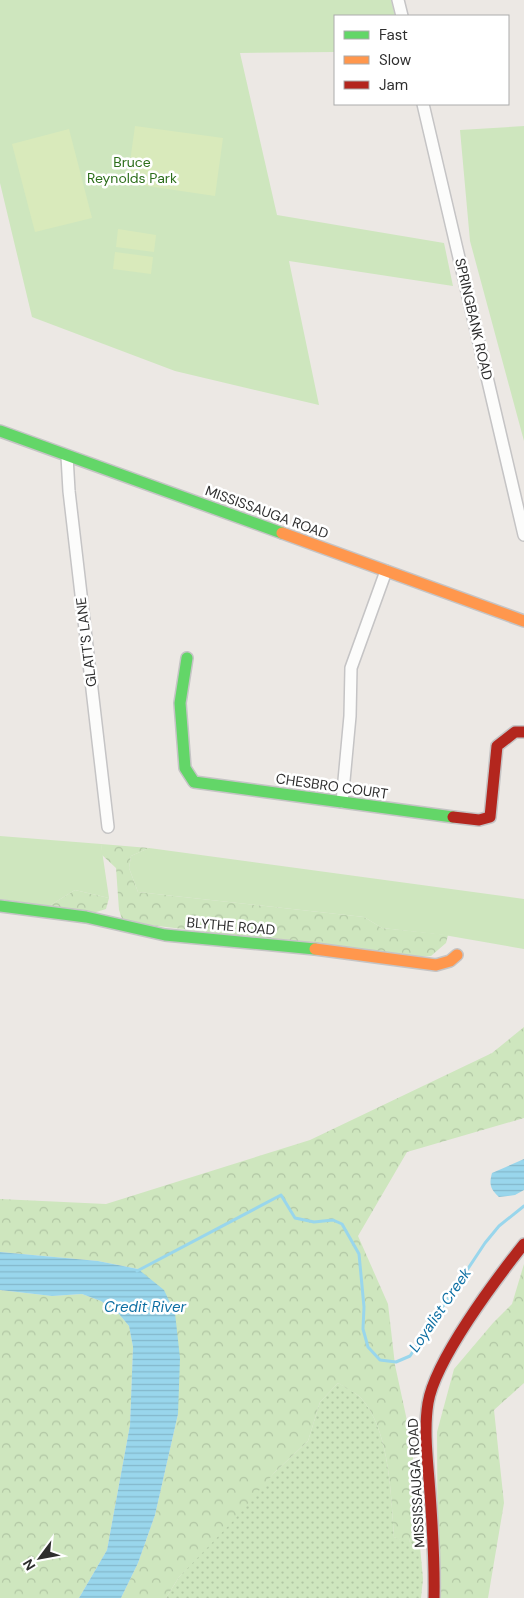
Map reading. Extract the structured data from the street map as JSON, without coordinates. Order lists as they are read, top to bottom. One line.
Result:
{"streets":{"street":["SPRINGBANK ROAD","MISSISSAUGA ROAD","GLATT'S LANE","CHESBRO COURT","BLYTHE ROAD"]},"crossings":[["MISSISSAUGA ROAD","GLATT'S LANE"]],"water":["Credit River","Loyalist Creek"],"parks":["Bruce Reynolds Park"],"legend":["Fast","Slow","Jam"],"north":"bottom left"}
